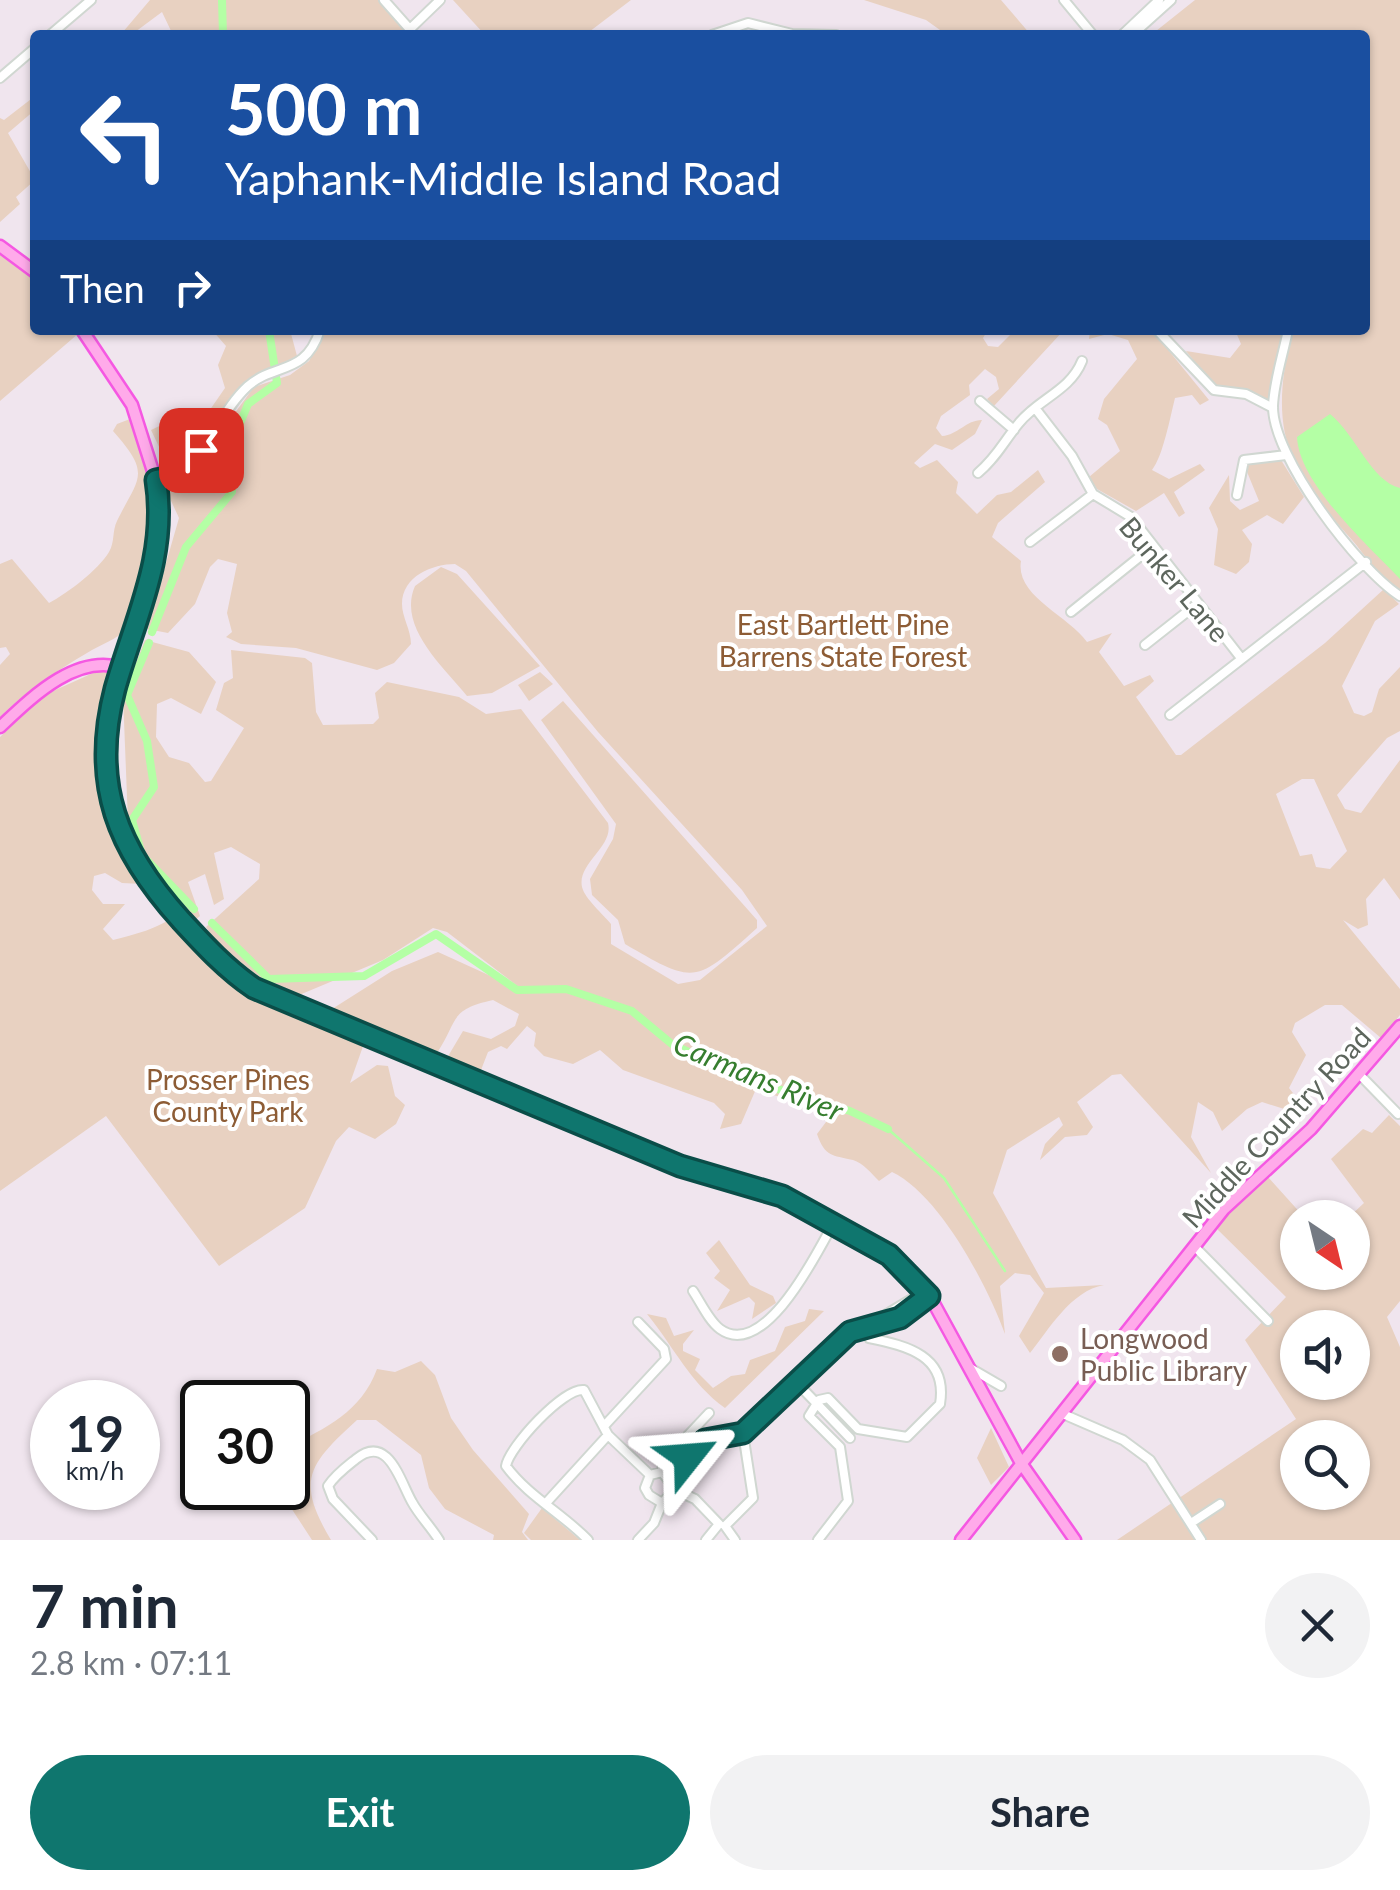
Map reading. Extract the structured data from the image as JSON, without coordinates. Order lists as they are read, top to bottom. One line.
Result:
{"streets":{"main road":["Middle Country Road"],"street":["Bunker Lane"]},"water":["Carmans River"],"parks":["East Bartlett Pine Barrens State Forest","Prosser Pines County Park"],"places":["Longwood Public Library"],"north":"bottom right","page":{"turn":["500 m","Yaphank-Middle Island Road"],"then":"Then","speed":"19 km/h","limit":"30","heading":["7 min","2.8 km · 07:11"],"buttons":["Exit","Share"]}}
